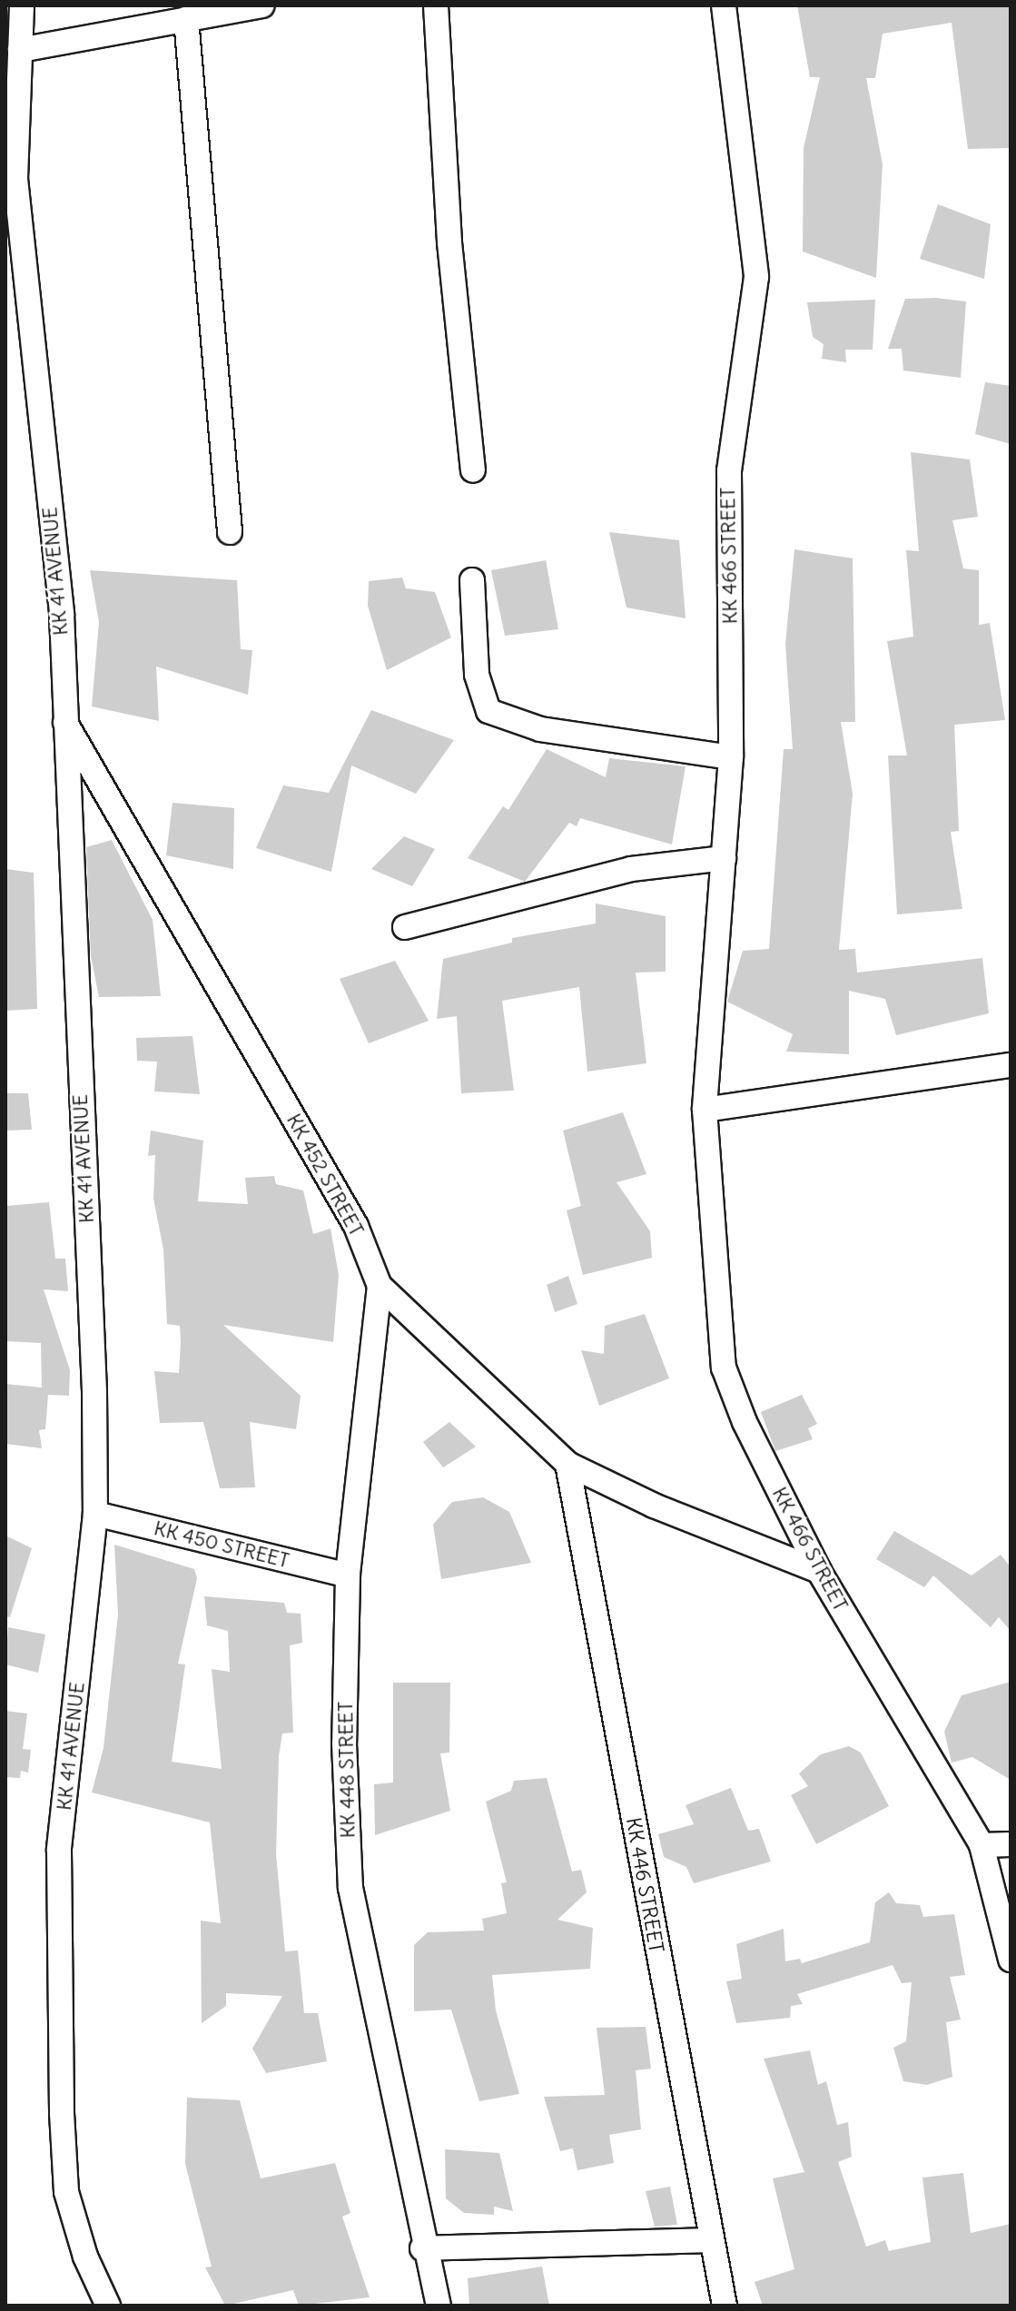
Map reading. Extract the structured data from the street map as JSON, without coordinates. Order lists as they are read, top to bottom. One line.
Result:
{"streets":{"street":["KK 466 STREET","KK 41 AVENUE","KK 452 STREET","KK 450 STREET","KK 448 STREET","KK 446 STREET"]},"crossings":[["KK 466 STREET","KK 452 STREET"],["KK 41 AVENUE","KK 452 STREET"],["KK 41 AVENUE","KK 450 STREET"],["KK 452 STREET","KK 448 STREET"],["KK 452 STREET","KK 446 STREET"],["KK 450 STREET","KK 448 STREET"]]}
